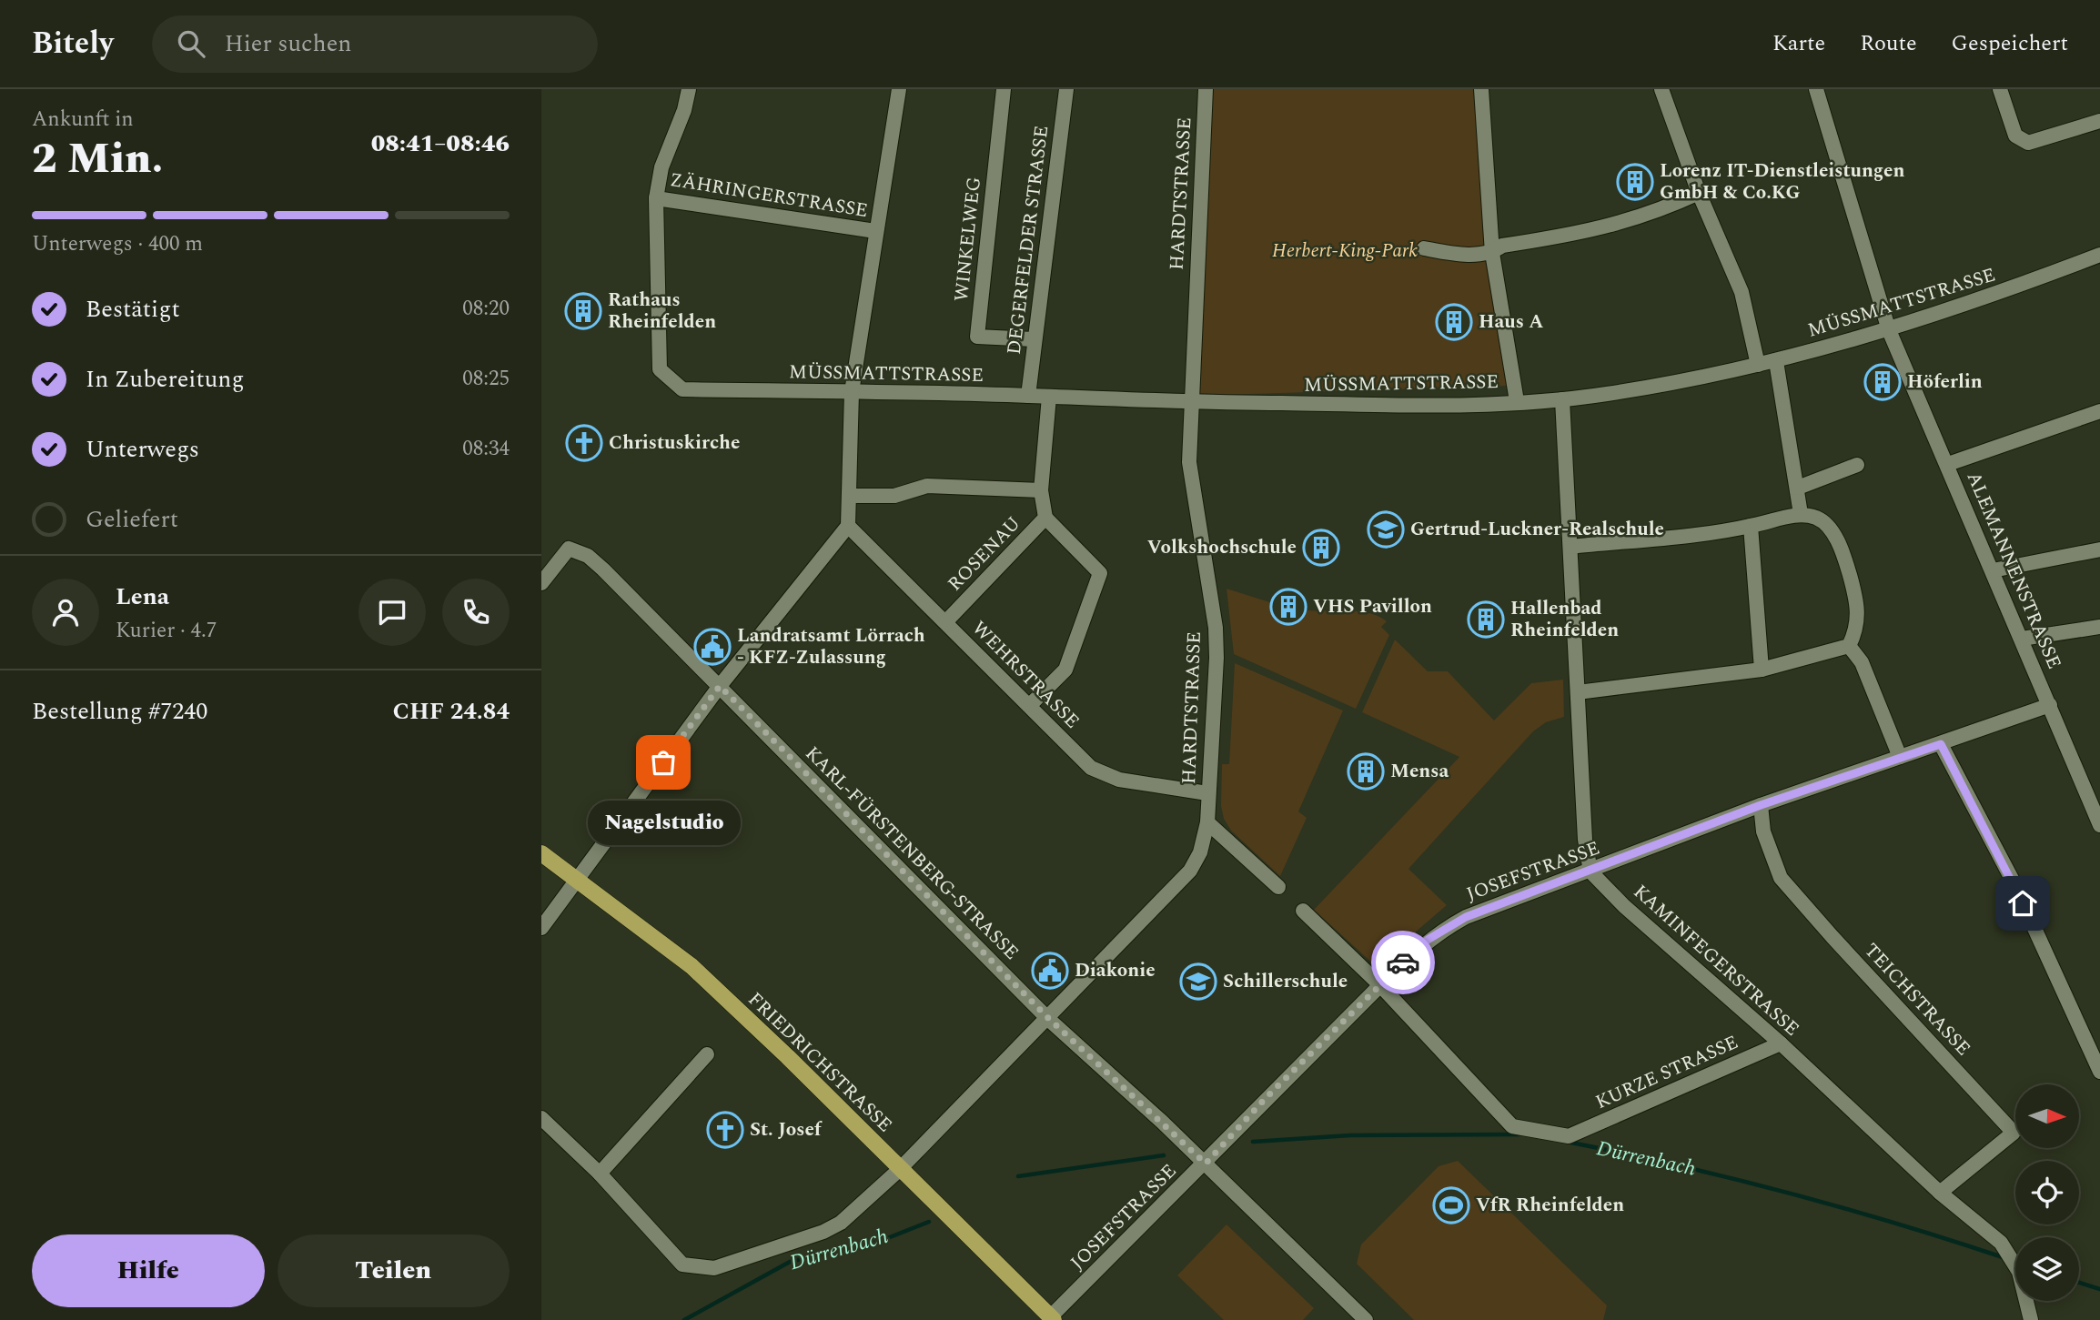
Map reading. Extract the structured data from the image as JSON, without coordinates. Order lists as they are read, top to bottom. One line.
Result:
{"streets":{"main road":["FRIEDRICHSTRASSE"],"street":["HARDTSTRASSE","ZÄHRINGERSTRASSE","WINKELWEG","DEGERFELDER STRASSE","MÜSSMATTSTRASSE","ROSENAU","ALEMANNENSTRASSE","WEHRSTRASSE","KARL-FÜRSTENBERG-STRASSE","JOSEFSTRASSE","KAMINFEGERSTRASSE","TEICHSTRASSE","KURZE STRASSE"]},"crossings":[["HARDTSTRASSE","MÜSSMATTSTRASSE"],["HARDTSTRASSE","WEHRSTRASSE"],["HARDTSTRASSE","KARL-FÜRSTENBERG-STRASSE"],["HARDTSTRASSE","FRIEDRICHSTRASSE"],["ZÄHRINGERSTRASSE","MÜSSMATTSTRASSE"],["WINKELWEG","DEGERFELDER STRASSE"],["DEGERFELDER STRASSE","MÜSSMATTSTRASSE"],["MÜSSMATTSTRASSE","ROSENAU"],["MÜSSMATTSTRASSE","ALEMANNENSTRASSE"],["ROSENAU","WEHRSTRASSE"],["ALEMANNENSTRASSE","JOSEFSTRASSE"],["KARL-FÜRSTENBERG-STRASSE","JOSEFSTRASSE"],["JOSEFSTRASSE","KAMINFEGERSTRASSE"],["JOSEFSTRASSE","TEICHSTRASSE"],["JOSEFSTRASSE","FRIEDRICHSTRASSE"],["JOSEFSTRASSE","KURZE STRASSE"],["KAMINFEGERSTRASSE","TEICHSTRASSE"],["KAMINFEGERSTRASSE","KURZE STRASSE"]],"water":["Dürrenbach"],"parks":["Herbert-King-Park"],"places":{"building":["Lorenz IT-Dienstleistungen GmbH & Co.KG","Rathaus Rheinfelden","Haus A","Höferlin","Volkshochschule","VHS Pavillon","Hallenbad Rheinfelden","Mensa"],"church":["Christuskirche","St. Josef"],"school or university":["Gertrud-Luckner-Realschule","Schillerschule"],"public building":["Landratsamt Lörrach - KFZ-Zulassung","Diakonie"],"other":["Nagelstudio"],"sports":["VfR Rheinfelden"]},"north":"right","page":{"header":"Bitely","search":"Hier suchen","nav":["Karte","Route","Gespeichert"],"heading":["2 Min.","Ankunft in","08:41–08:46"],"panel":["Lena","Kurier · 4.7","Bestellung #7240","CHF 24.84"],"bar":"Unterwegs · 400 m","list":[["Bestätigt","08:20"],["In Zubereitung","08:25"],["Unterwegs","08:34"],"Geliefert"],"bubble":"Nagelstudio","buttons":["Hilfe","Teilen"]}}
